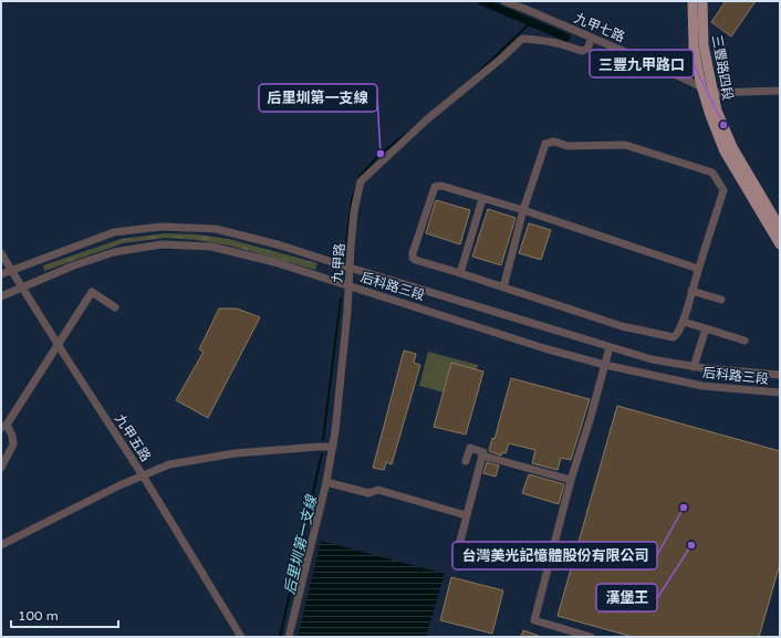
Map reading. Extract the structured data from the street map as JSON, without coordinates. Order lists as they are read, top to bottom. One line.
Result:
{"streets":{"main road":["三豐路四段"],"street":["九甲七路","九甲路","后科路三段","九甲五路"]},"crossings":[["九甲七路","三豐路四段"],["九甲七路","九甲路"],["九甲路","后科路三段"],["后科路三段","九甲五路"]],"water":["后里圳第一支線"],"places":["三豐九甲路口","后里圳第一支線","台灣美光記憶體股份有限公司","漢堡王"],"scale_bar":"100 m"}
